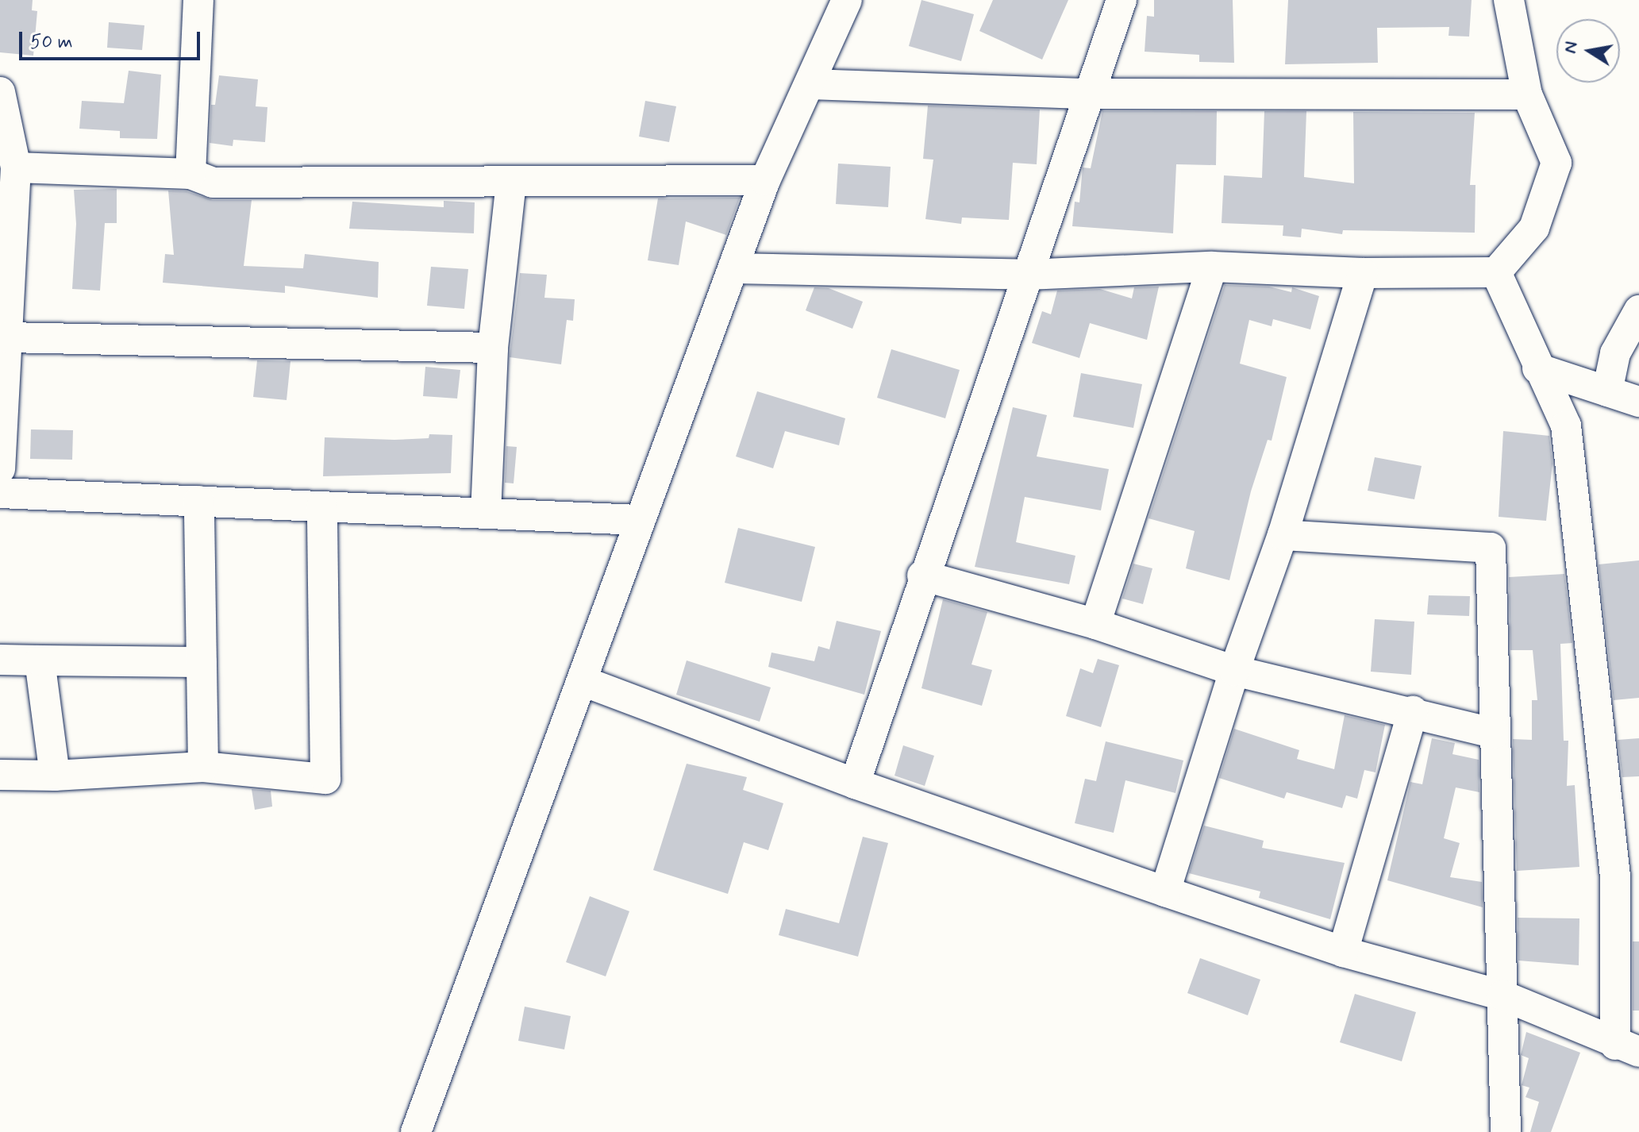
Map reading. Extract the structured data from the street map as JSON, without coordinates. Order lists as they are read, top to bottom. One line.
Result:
{"scale_bar":"50 m","north":"left"}
